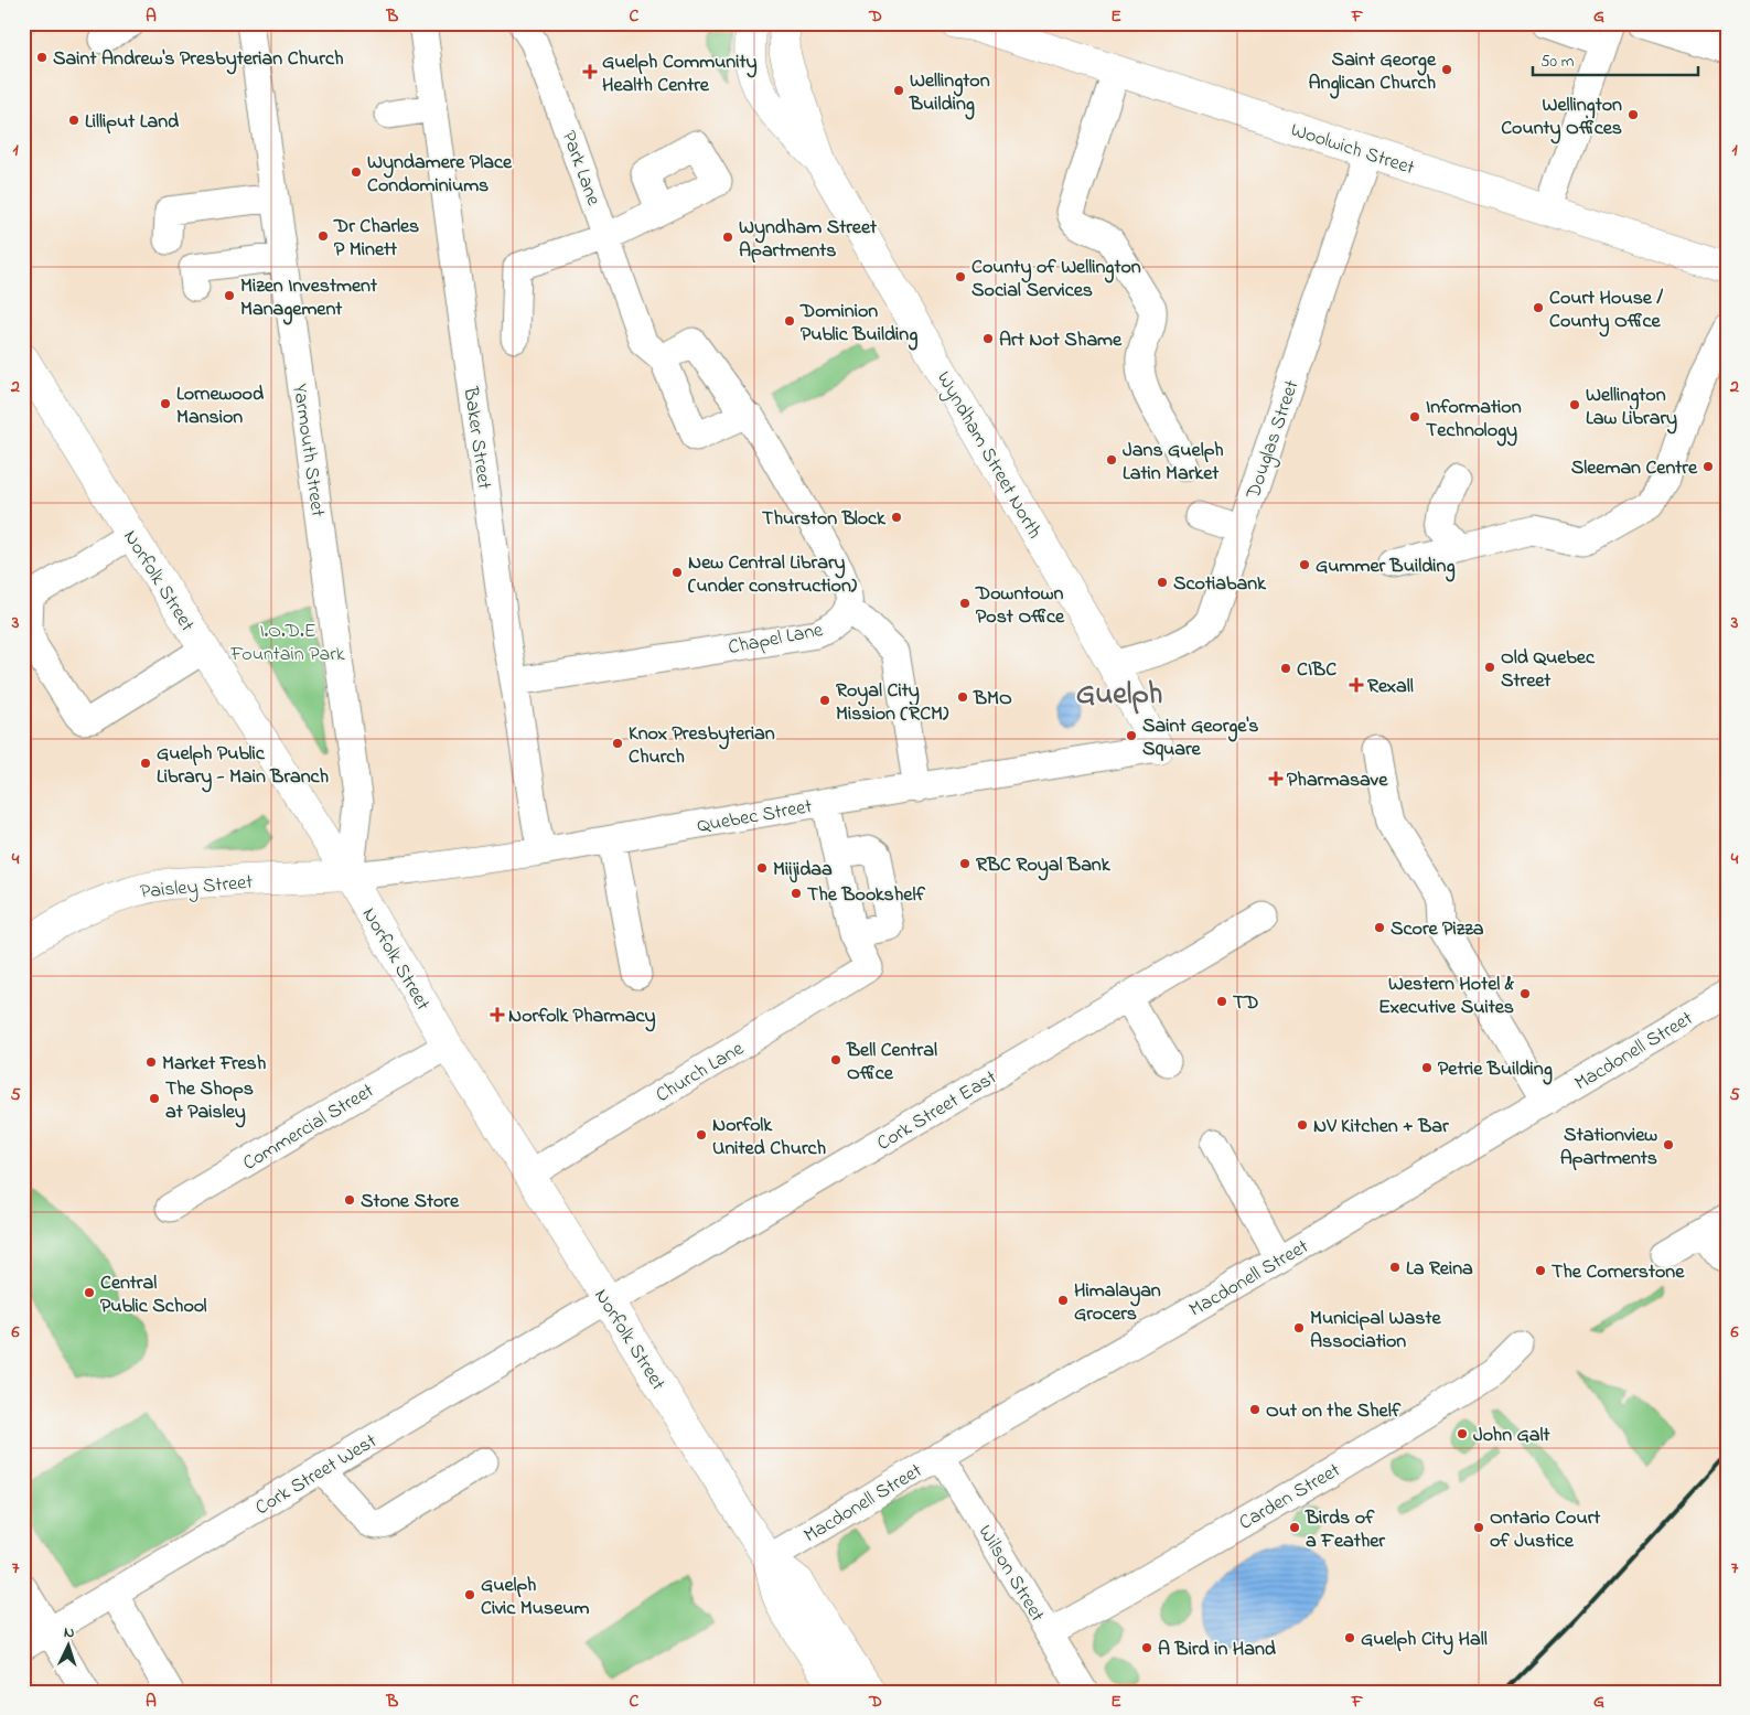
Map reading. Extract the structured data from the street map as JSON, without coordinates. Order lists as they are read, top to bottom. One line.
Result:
{"streets":{"main road":["Woolwich Street","Wyndham Street North","Norfolk Street","Paisley Street"],"street":["Park Lane","Baker Street","Douglas Street","Yarmouth Street","Chapel Lane","Quebec Street","Macdonell Street","Church Lane","Cork Street East","Commercial Street","Cork Street West","Carden Street","Wilson Street"]},"crossings":[["Woolwich Street","Douglas Street"],["Park Lane","Chapel Lane"],["Baker Street","Chapel Lane"],["Baker Street","Quebec Street"],["Douglas Street","Wyndham Street North"],["Yarmouth Street","Norfolk Street"],["Yarmouth Street","Quebec Street"],["Yarmouth Street","Paisley Street"],["Wyndham Street North","Quebec Street"],["Norfolk Street","Quebec Street"],["Norfolk Street","Paisley Street"],["Norfolk Street","Macdonell Street"],["Norfolk Street","Church Lane"],["Norfolk Street","Cork Street East"],["Norfolk Street","Commercial Street"],["Norfolk Street","Cork Street West"],["Quebec Street","Paisley Street"],["Macdonell Street","Wilson Street"],["Cork Street East","Cork Street West"],["Carden Street","Wilson Street"]],"districts":["Guelph"],"parks":["I.O.D.E Fountain Park"],"places":{"other":["Saint Andrew's Presbyterian Church","Saint George Anglican Church","Wellington Building","Wellington County Offices","Lilliput Land","Wyndamere Place Condominiums","Dr Charles P Minett","Wyndham Street Apartments","County of Wellington Social Services","Mizen Investment Management","Court House / County Office","Dominion Public Building","Art Not Shame","Lornewood Mansion","Wellington Law Library","Information Technology","Jans Guelph Latin Market","Sleeman Centre","Thurston Block","Gummer Building","New Central Library (under construction)","Scotiabank","Downtown Post Office","Old Quebec Street","CIBC","BMO","Royal City Mission (RCM)","Saint George's Square","Knox Presbyterian Church","Guelph Public Library - Main Branch","RBC Royal Bank","Miijidaa","The Bookshelf","Score Pizza","Western Hotel & Executive Suites","TD","Bell Central Office","Market Fresh","Petrie Building","The Shops at Paisley","NV Kitchen + Bar","Norfolk United Church","Stationview Apartments","Stone Store","La Reina","The Cornerstone","Central Public School","Himalayan Grocers","Municipal Waste Association","Out on the Shelf","John Galt","Birds of a Feather","Ontario Court of Justice","Guelph Civic Museum","Guelph City Hall","A Bird in Hand"],"health":["Guelph Community Health Centre","Rexall","Pharmasave","Norfolk Pharmacy"]},"scale_bar":"50 m","north":"top","grid":{"columns":["A","B","C","D","E","F","G"],"rows":["1","2","3","4","5","6","7"]}}
